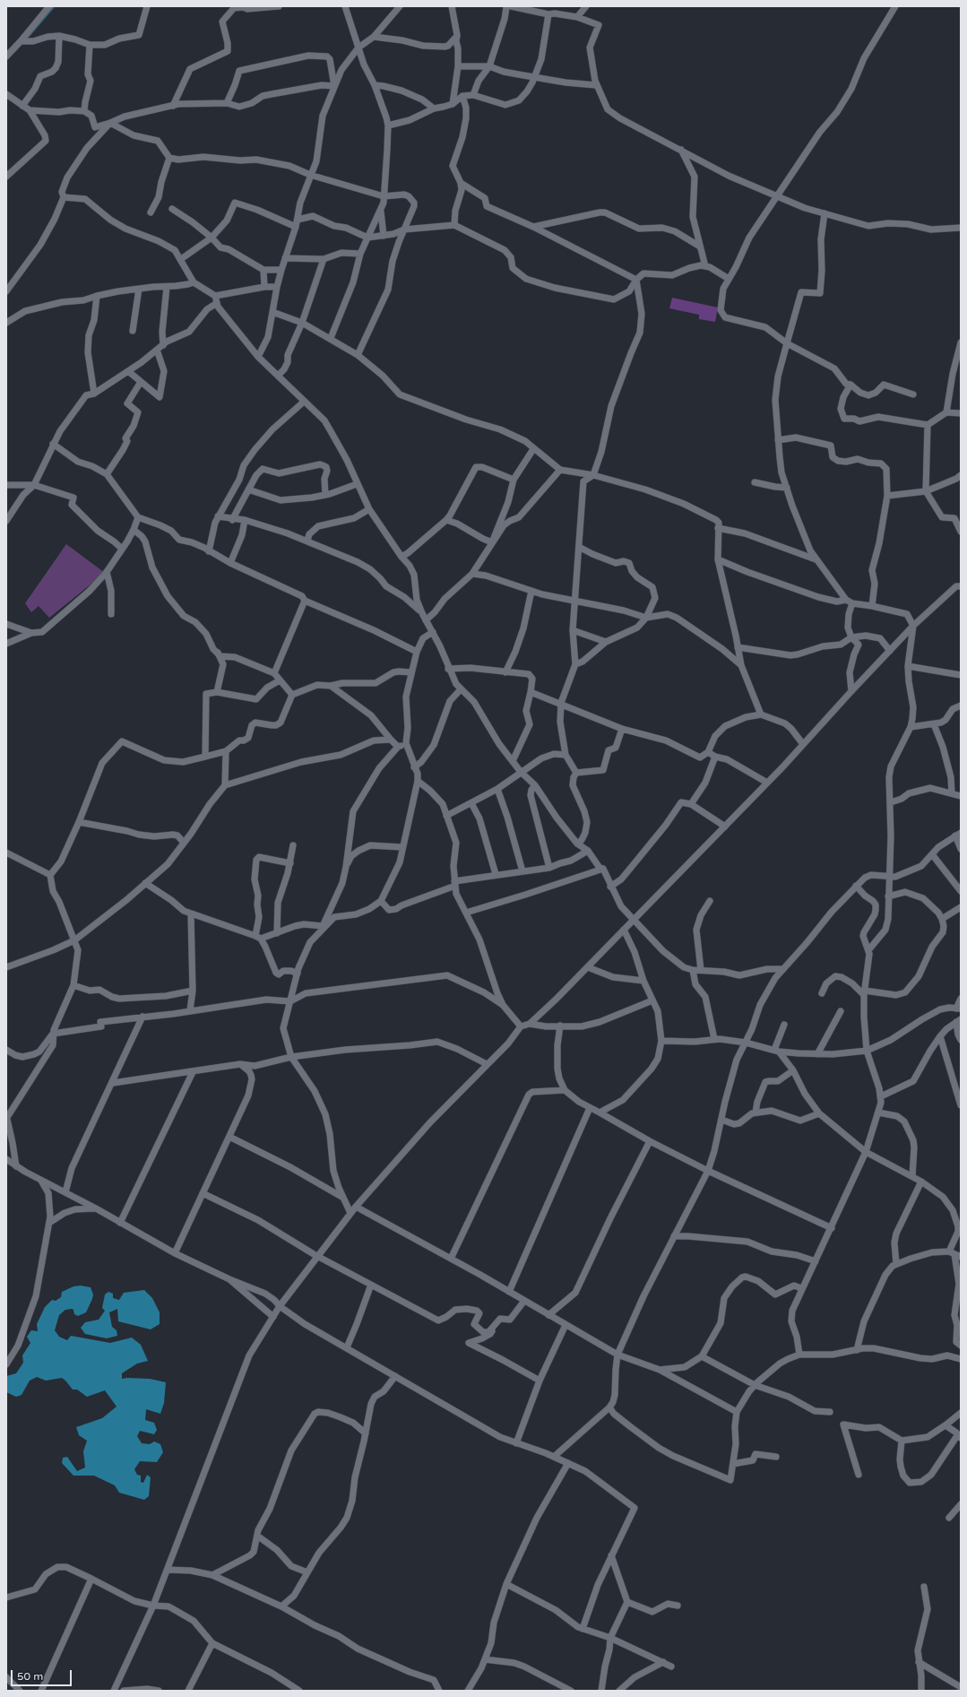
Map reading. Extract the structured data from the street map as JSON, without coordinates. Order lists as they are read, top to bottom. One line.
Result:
{"scale_bar":"50 m"}
